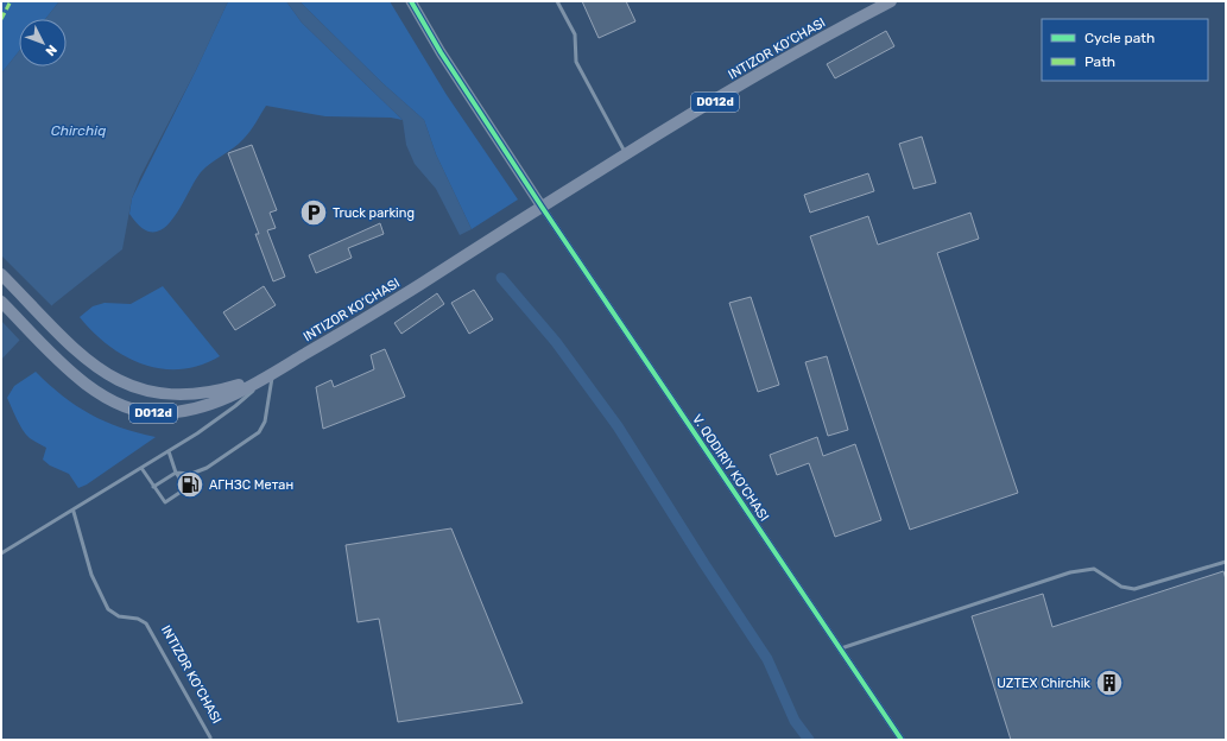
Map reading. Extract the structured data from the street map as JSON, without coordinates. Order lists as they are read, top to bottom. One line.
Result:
{"streets":{"main road":["INTIZOR KO‘CHASI","D012d"],"street":["V. QODIRIY KO‘CHASI"]},"crossings":[["INTIZOR KO‘CHASI","D012d"],["INTIZOR KO‘CHASI","V. QODIRIY KO‘CHASI"]],"water":["Chirchiq"],"places":{"parking":["Truck parking"],"fuel station":["АГНЗС Метан"],"building":["UZTEX Chirchik"]},"legend":["Cycle path","Path"],"north":"bottom right"}
